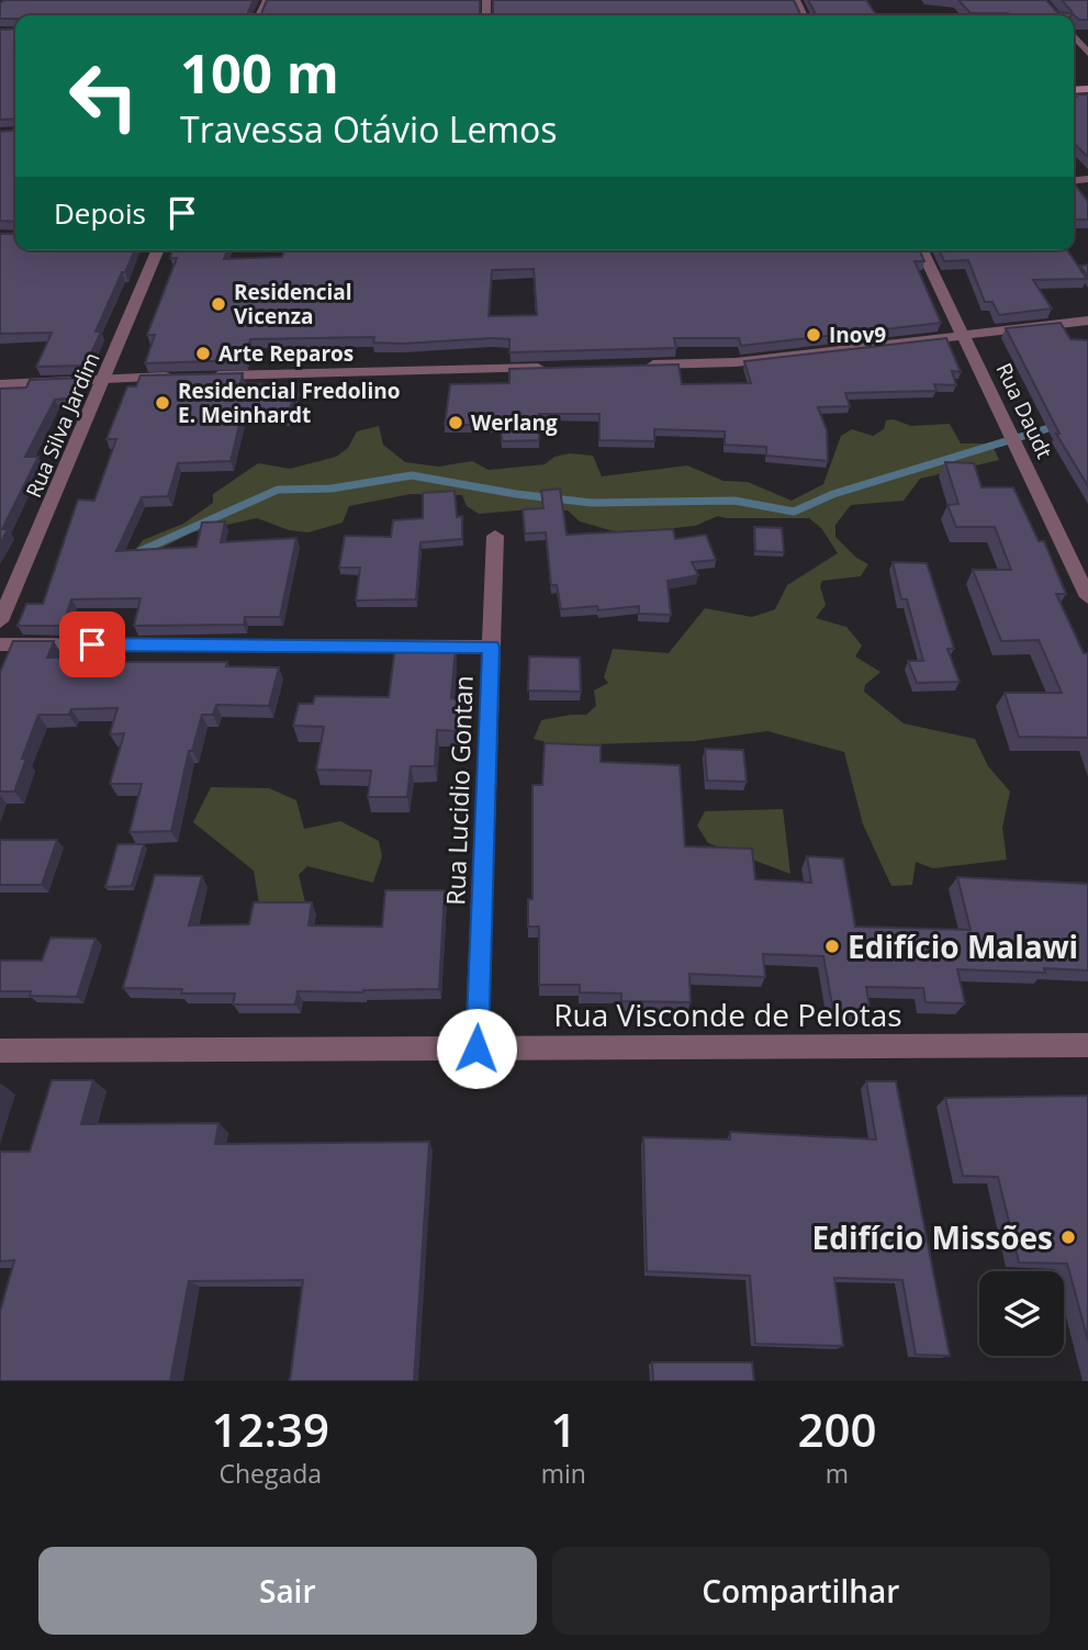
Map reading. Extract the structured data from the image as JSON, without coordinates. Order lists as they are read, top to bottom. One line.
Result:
{"streets":{"street":["Rua Daudt","Rua Silva Jardim","Rua Lucidio Gontan","Rua Visconde de Pelotas"]},"crossings":[["Rua Lucidio Gontan","Rua Visconde de Pelotas"]],"places":["Residencial Vicenza","Inov9","Arte Reparos","Residencial Fredolino E. Meinhardt","Werlang","Edifício Malawi","Edifício Missões"],"page":{"turn":["100 m","Travessa Otávio Lemos"],"then":"Depois","eta":["12:39","Chegada","1","min","200","m"],"buttons":["Sair","Compartilhar"]}}
